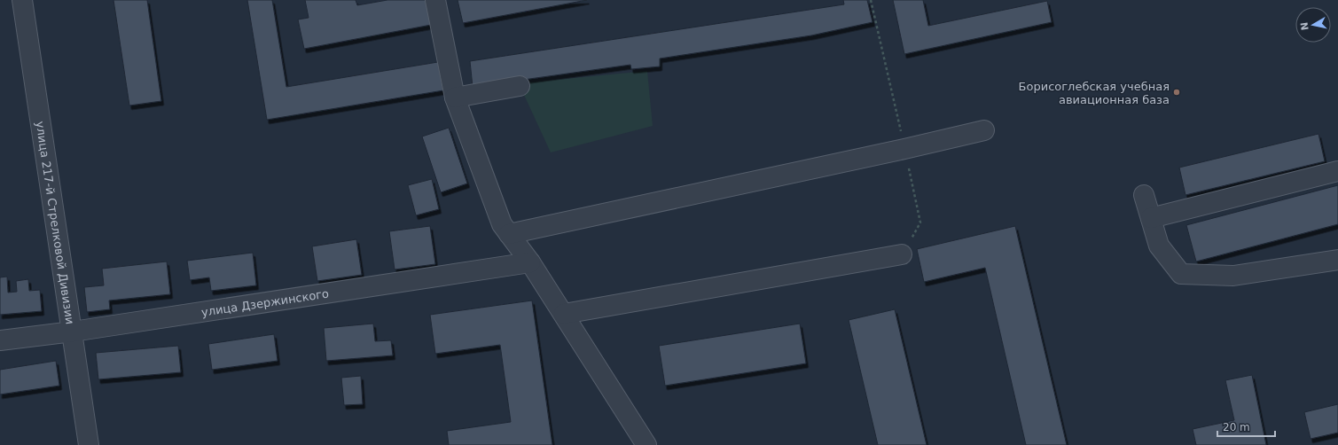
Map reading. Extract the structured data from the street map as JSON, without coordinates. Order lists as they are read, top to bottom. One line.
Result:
{"streets":{"street":["улица 217-й Стрелковой Дивизии","улица Дзержинского"]},"crossings":[["улица 217-й Стрелковой Дивизии","улица Дзержинского"]],"places":["Борисоглебская учебная авиационная база"],"scale_bar":"20 m","north":"left"}
